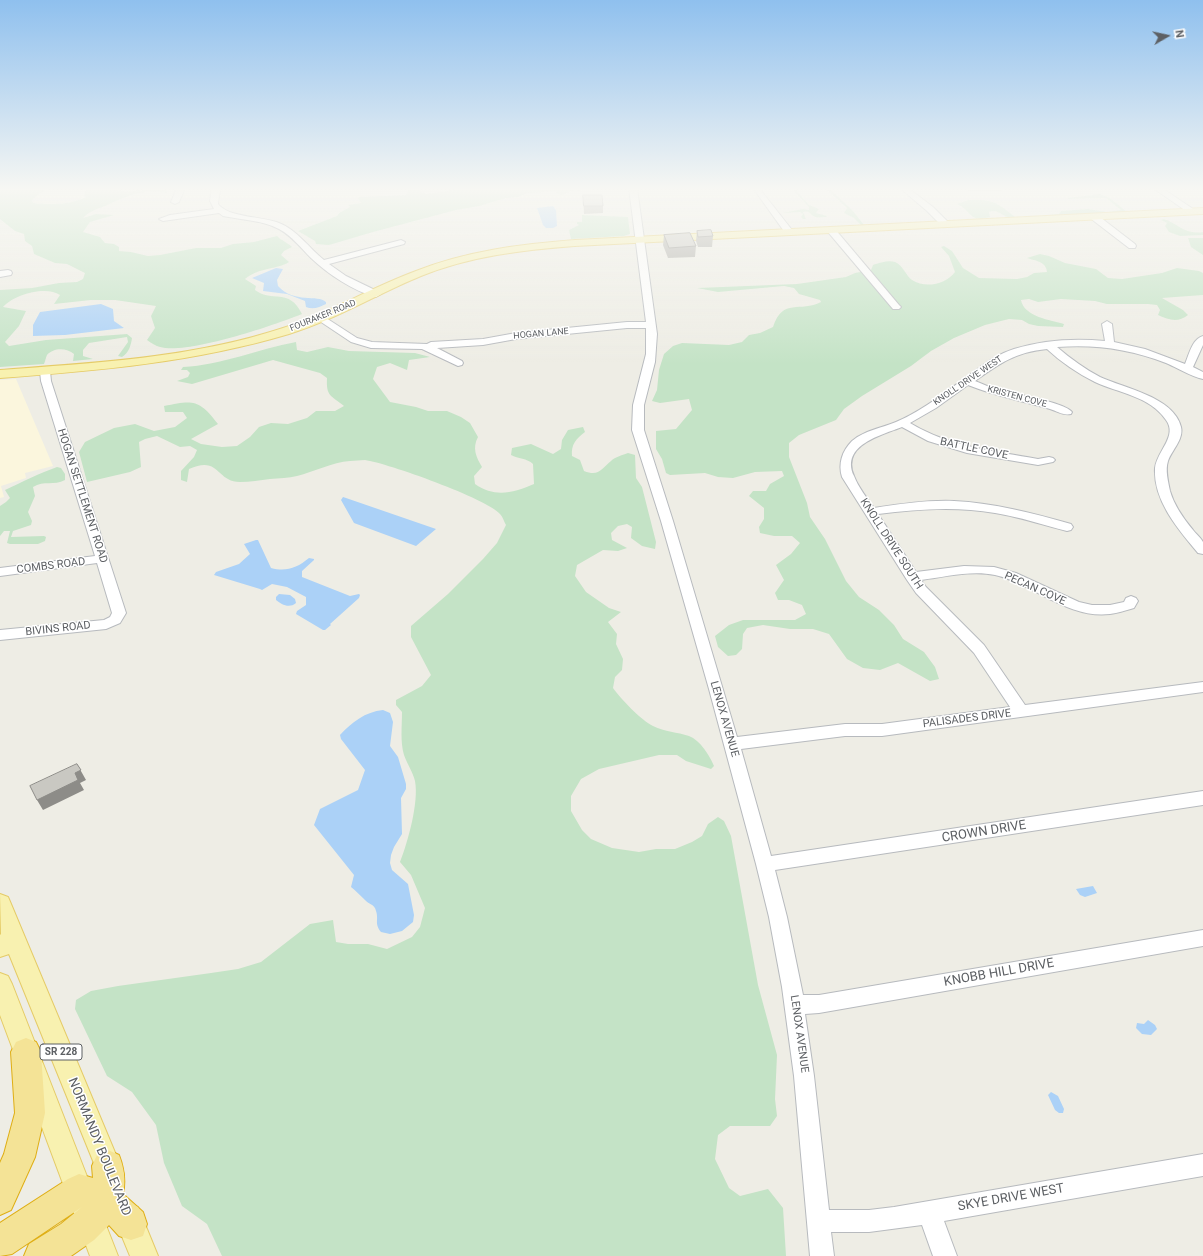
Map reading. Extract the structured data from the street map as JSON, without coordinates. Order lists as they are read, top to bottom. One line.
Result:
{"streets":{"main road":["FOURAKER ROAD","SR 228","NORMANDY BOULEVARD"],"street":["HOGAN LANE","KNOLL DRIVE WEST","KRISTEN COVE","BATTLE COVE","HOGAN SETTLEMENT ROAD","KNOLL DRIVE SOUTH","COMBS ROAD","PECAN COVE","BIVINS ROAD","LENOX AVENUE","PALISADES DRIVE","CROWN DRIVE","KNOBB HILL DRIVE","SKYE DRIVE WEST"]},"crossings":[["FOURAKER ROAD","HOGAN SETTLEMENT ROAD"],["HOGAN LANE","LENOX AVENUE"],["KNOLL DRIVE WEST","KRISTEN COVE"],["KNOLL DRIVE WEST","BATTLE COVE"],["KNOLL DRIVE WEST","KNOLL DRIVE SOUTH"],["BATTLE COVE","KNOLL DRIVE SOUTH"],["HOGAN SETTLEMENT ROAD","COMBS ROAD"],["HOGAN SETTLEMENT ROAD","BIVINS ROAD"],["KNOLL DRIVE SOUTH","PECAN COVE"],["KNOLL DRIVE SOUTH","PALISADES DRIVE"],["LENOX AVENUE","PALISADES DRIVE"],["LENOX AVENUE","CROWN DRIVE"],["LENOX AVENUE","KNOBB HILL DRIVE"],["LENOX AVENUE","SKYE DRIVE WEST"]],"north":"right"}
